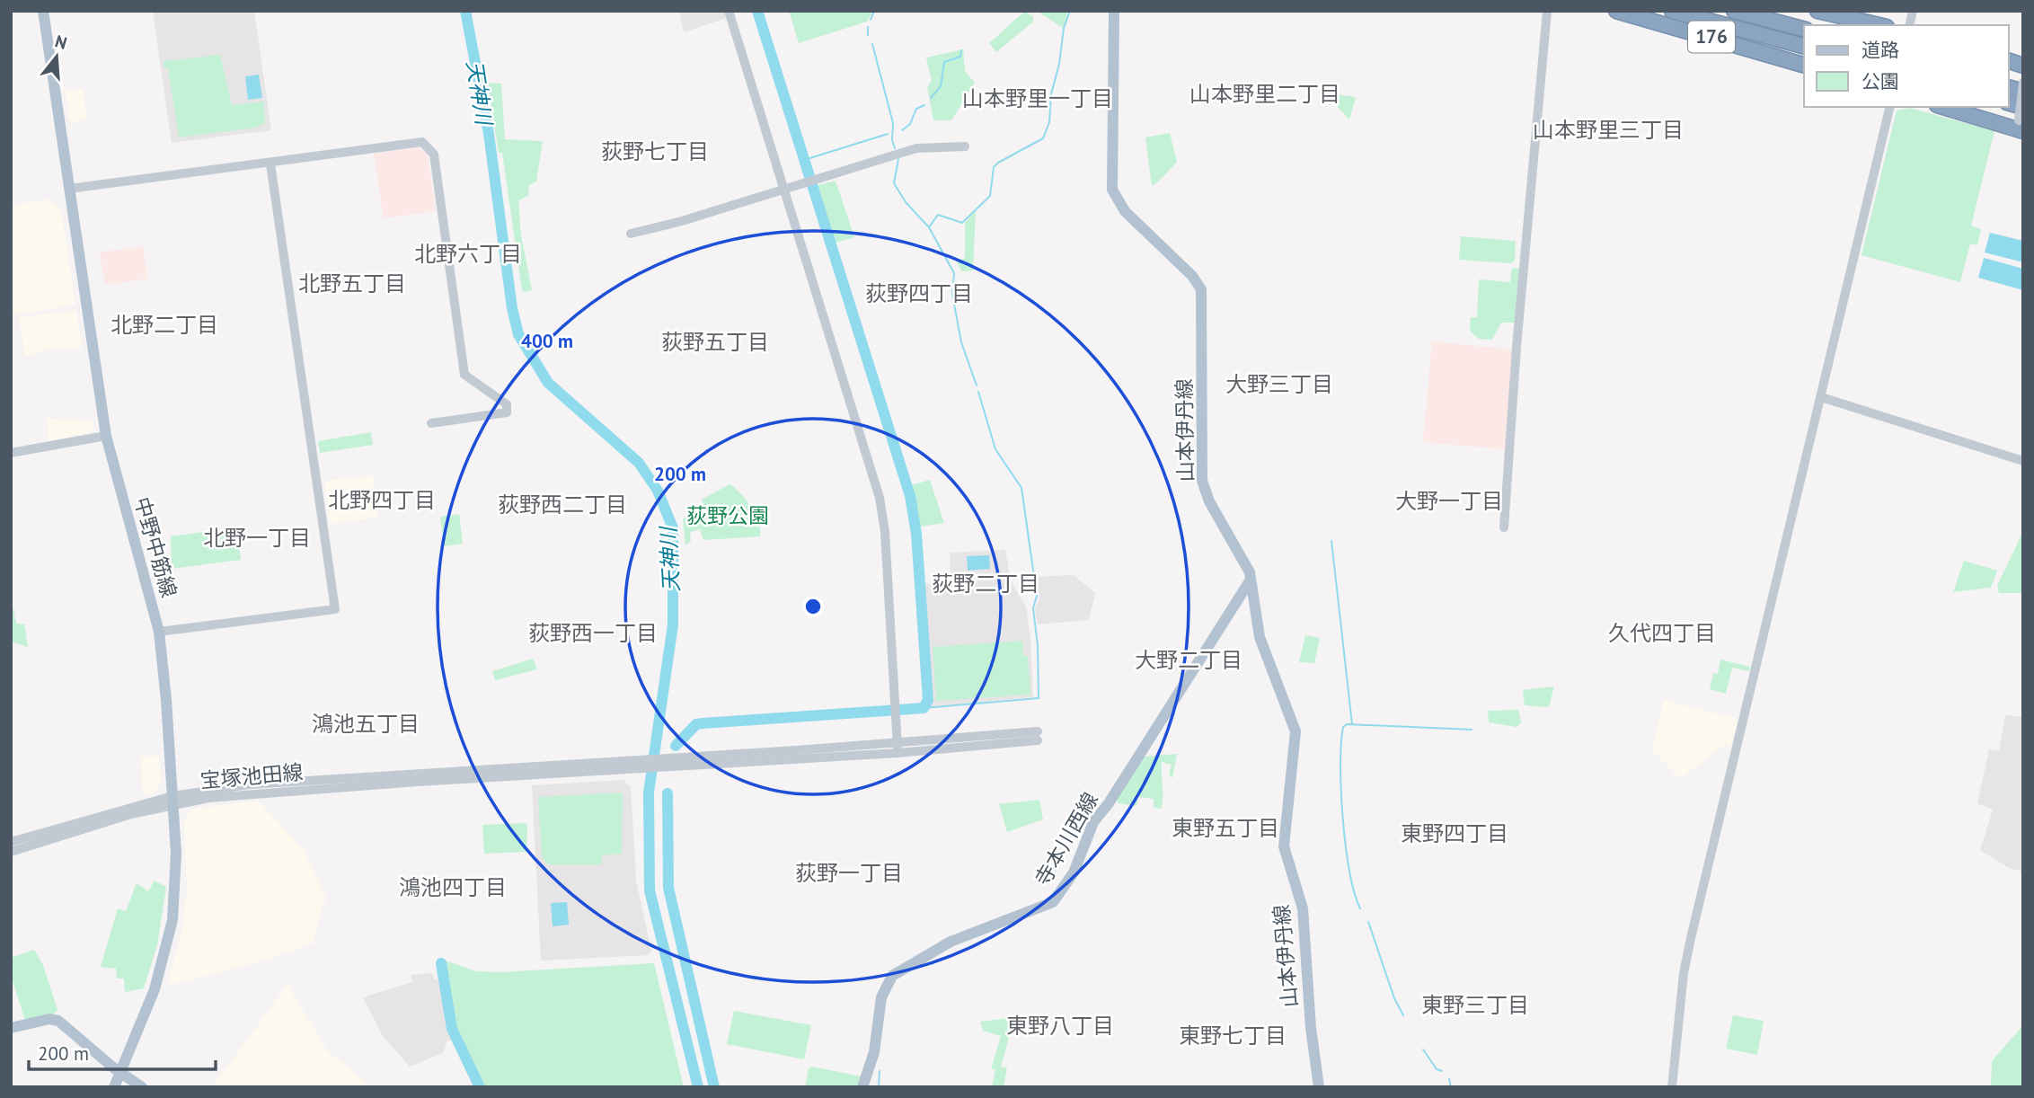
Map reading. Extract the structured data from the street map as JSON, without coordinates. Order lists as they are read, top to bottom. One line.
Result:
{"streets":{"highway":["176"],"main road":["山本伊丹線","中野中筋線","寺本川西線"],"street":["宝塚池田線"]},"crossings":[["山本伊丹線","寺本川西線"],["中野中筋線","宝塚池田線"]],"districts":["山本野里二丁目","山本野里一丁目","山本野里三丁目","荻野七丁目","北野六丁目","北野五丁目","荻野四丁目","北野二丁目","荻野五丁目","大野三丁目","北野四丁目","大野一丁目","荻野西二丁目","北野一丁目","荻野二丁目","荻野西一丁目","久代四丁目","大野二丁目","鴻池五丁目","東野五丁目","東野四丁目","荻野一丁目","鴻池四丁目","東野三丁目","東野八丁目","東野七丁目"],"water":["天神川"],"parks":["荻野公園"],"legend":["道路","公園"],"scale_bar":"200 m","north":"top","rings":["400 m","200 m"]}
